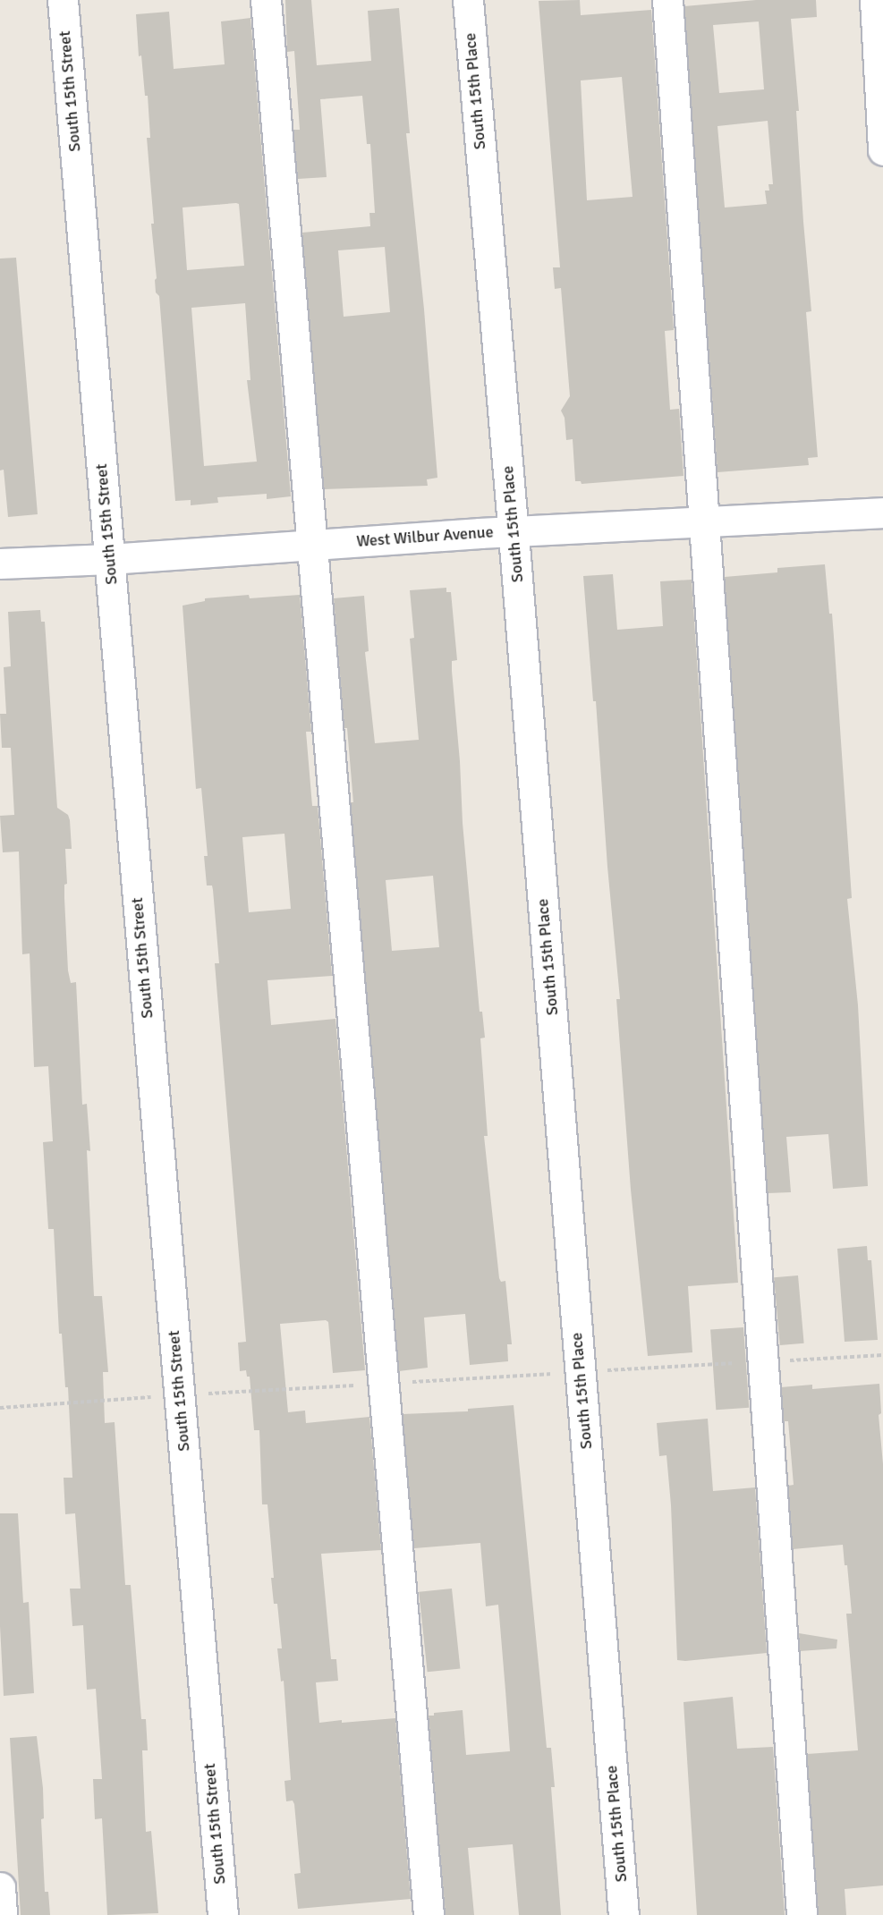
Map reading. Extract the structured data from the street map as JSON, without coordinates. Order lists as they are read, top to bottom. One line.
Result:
{"streets":{"street":["South 15th Street","South 15th Place","West Wilbur Avenue"]},"crossings":[["South 15th Street","West Wilbur Avenue"],["South 15th Place","West Wilbur Avenue"]]}
